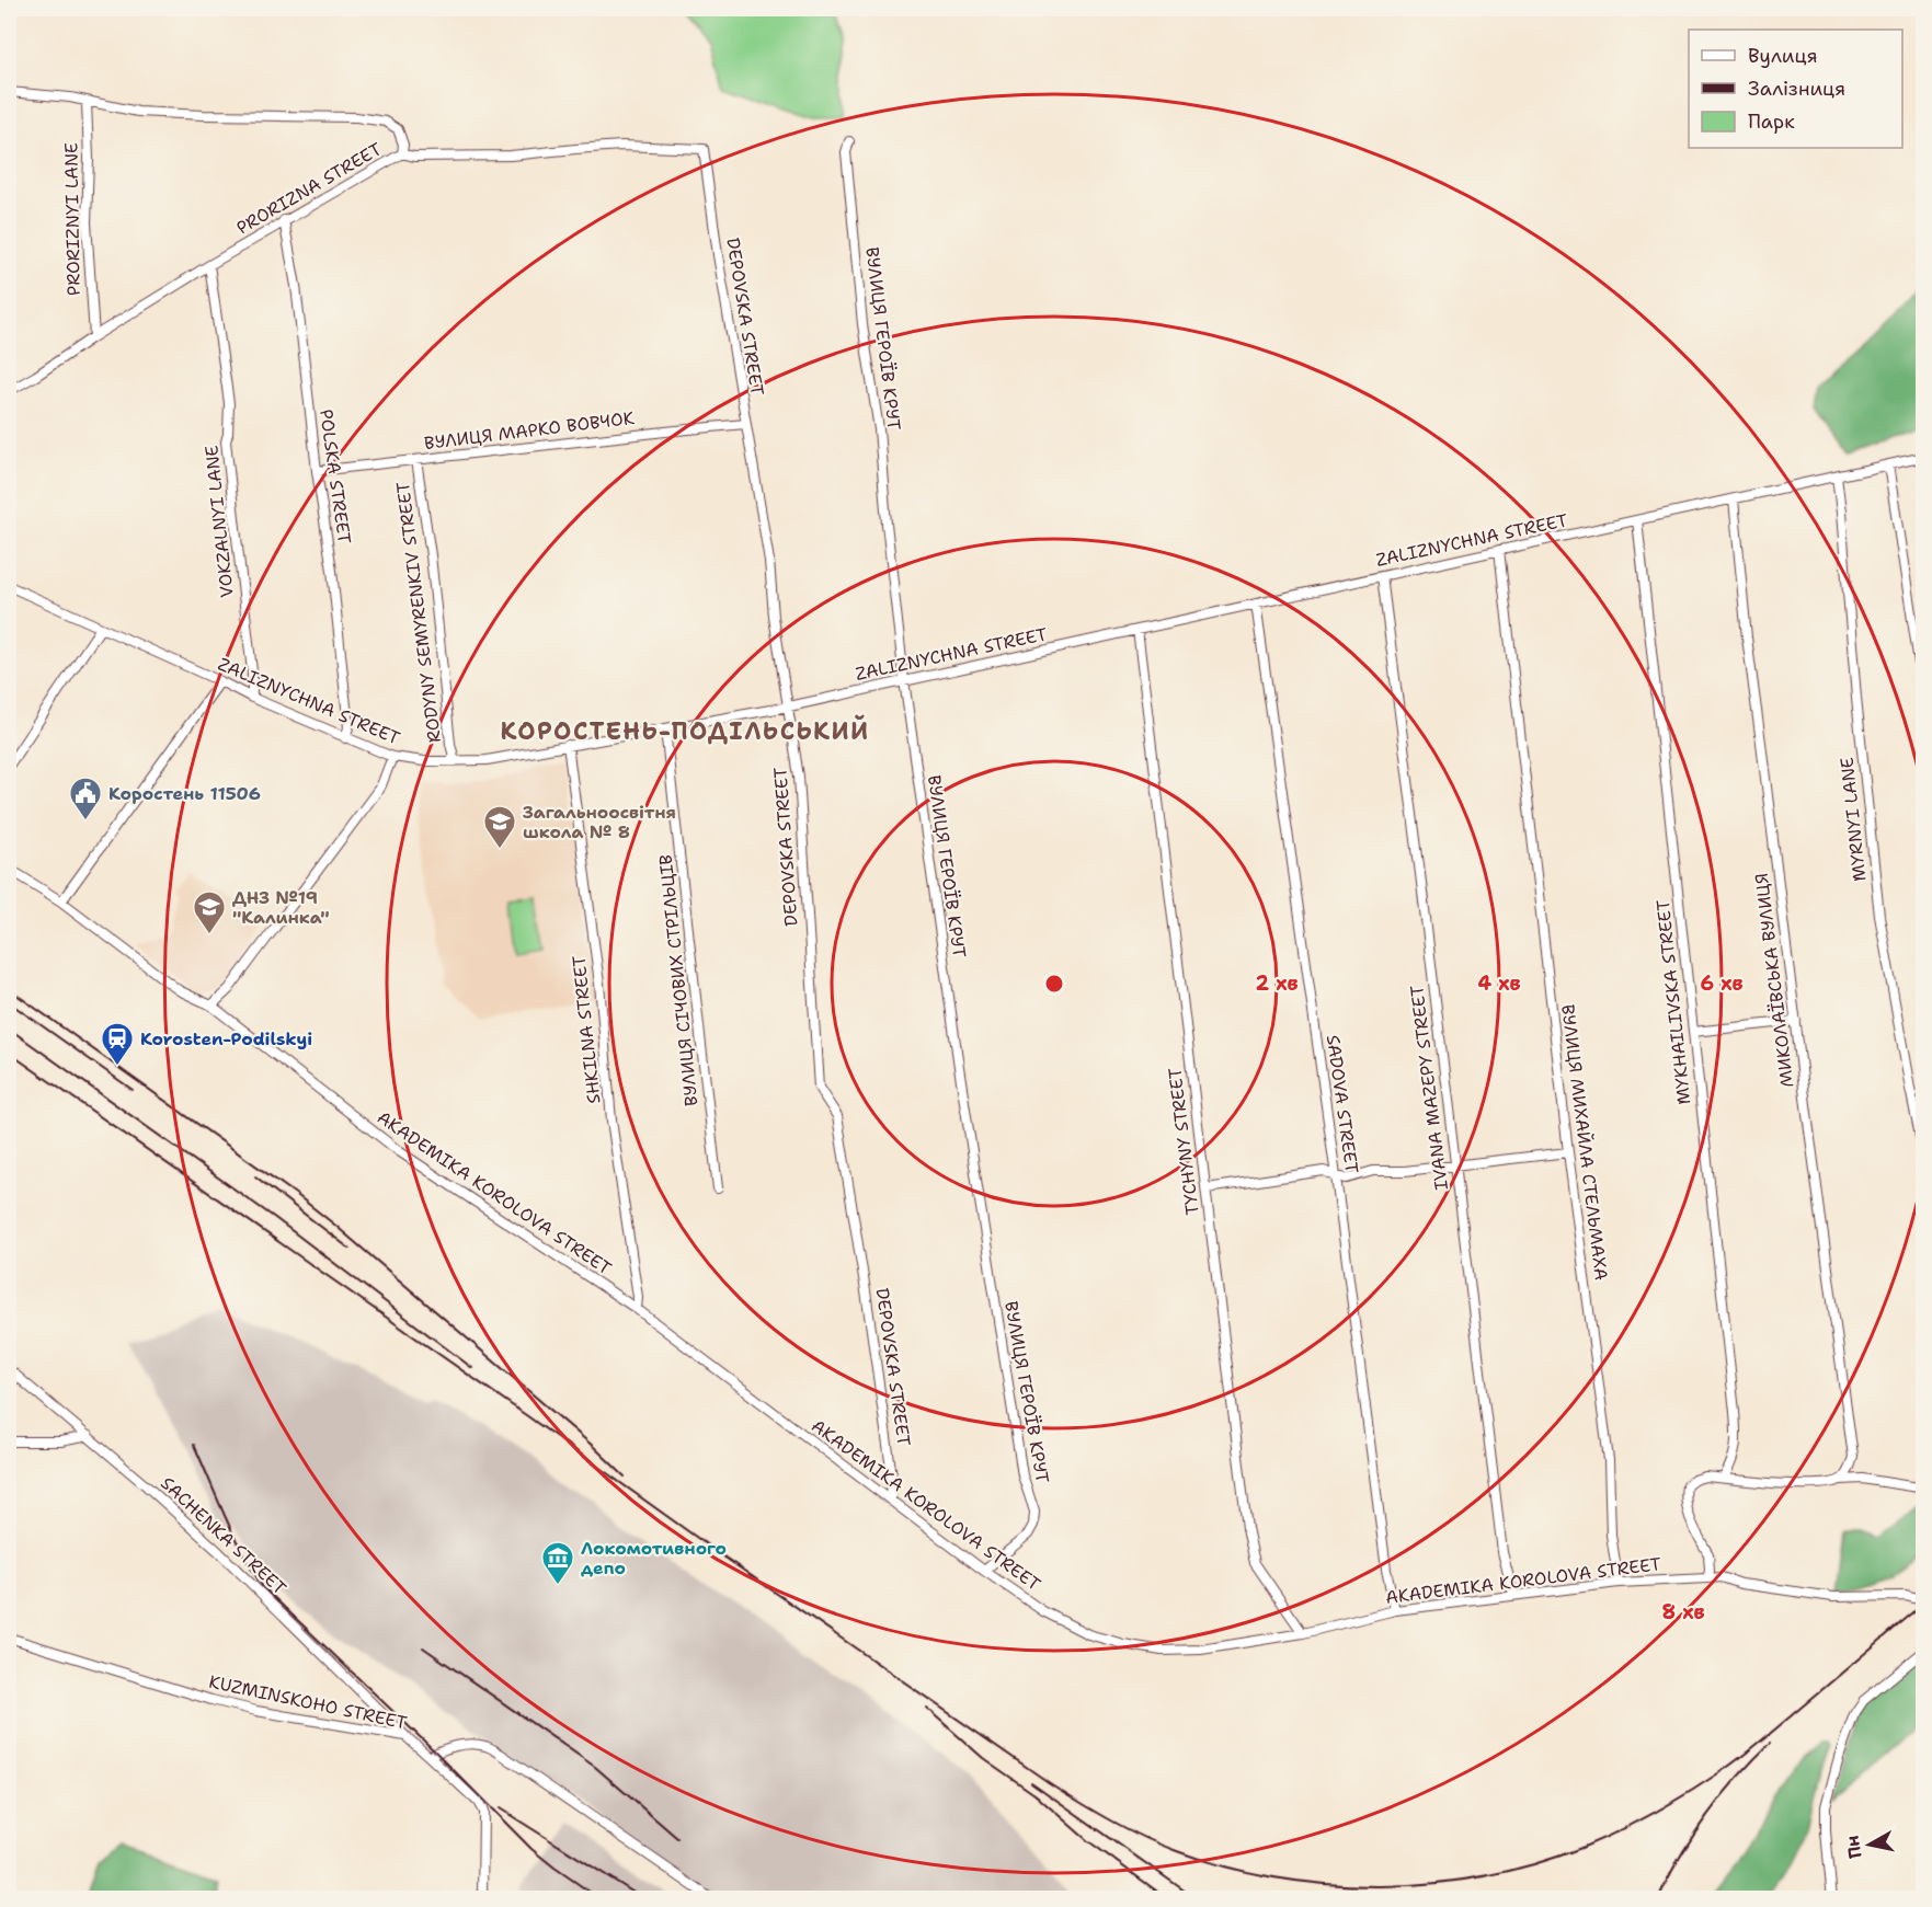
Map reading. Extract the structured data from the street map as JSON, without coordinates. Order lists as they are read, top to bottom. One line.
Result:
{"streets":{"street":["PRORIZNA STREET","PRORIZNYI LANE","DEPOVSKA STREET","ВУЛИЦЯ ГЕРОЇВ КРУТ","ВУЛИЦЯ МАРКО ВОВЧОК","POLSKA STREET","VOKZALNYI LANE","ZALIZNYCHNA STREET","RODYNY SEMYRENKIV STREET","MYRNYI LANE","ВУЛИЦЯ СІЧОВИХ СТРІЛЬЦІВ","МИКОЛАЇВСЬКА ВУЛИЦЯ","MYKHAILIVSKA STREET","SHKILNA STREET","IVANA MAZEPY STREET","SADOVA STREET","TYCHYNY STREET","ВУЛИЦЯ МИХАЙЛА СТЕЛЬМАХА","AKADEMIKA KOROLOVA STREET","SACHENKA STREET","KUZMINSKOHO STREET"]},"crossings":[["PRORIZNA STREET","PRORIZNYI LANE"],["PRORIZNA STREET","DEPOVSKA STREET"],["PRORIZNA STREET","POLSKA STREET"],["PRORIZNA STREET","VOKZALNYI LANE"],["DEPOVSKA STREET","ВУЛИЦЯ МАРКО ВОВЧОК"],["DEPOVSKA STREET","ZALIZNYCHNA STREET"],["DEPOVSKA STREET","AKADEMIKA KOROLOVA STREET"],["ВУЛИЦЯ ГЕРОЇВ КРУТ","ZALIZNYCHNA STREET"],["ВУЛИЦЯ ГЕРОЇВ КРУТ","AKADEMIKA KOROLOVA STREET"],["ВУЛИЦЯ МАРКО ВОВЧОК","POLSKA STREET"],["ВУЛИЦЯ МАРКО ВОВЧОК","RODYNY SEMYRENKIV STREET"],["POLSKA STREET","ZALIZNYCHNA STREET"],["VOKZALNYI LANE","ZALIZNYCHNA STREET"],["ZALIZNYCHNA STREET","RODYNY SEMYRENKIV STREET"],["ZALIZNYCHNA STREET","MYRNYI LANE"],["ZALIZNYCHNA STREET","ВУЛИЦЯ СІЧОВИХ СТРІЛЬЦІВ"],["ZALIZNYCHNA STREET","МИКОЛАЇВСЬКА ВУЛИЦЯ"],["ZALIZNYCHNA STREET","MYKHAILIVSKA STREET"],["ZALIZNYCHNA STREET","SHKILNA STREET"],["ZALIZNYCHNA STREET","IVANA MAZEPY STREET"],["ZALIZNYCHNA STREET","SADOVA STREET"],["ZALIZNYCHNA STREET","TYCHYNY STREET"],["ZALIZNYCHNA STREET","ВУЛИЦЯ МИХАЙЛА СТЕЛЬМАХА"],["SHKILNA STREET","AKADEMIKA KOROLOVA STREET"],["IVANA MAZEPY STREET","AKADEMIKA KOROLOVA STREET"],["SADOVA STREET","AKADEMIKA KOROLOVA STREET"],["TYCHYNY STREET","AKADEMIKA KOROLOVA STREET"],["ВУЛИЦЯ МИХАЙЛА СТЕЛЬМАХА","AKADEMIKA KOROLOVA STREET"],["SACHENKA STREET","KUZMINSKOHO STREET"]],"districts":["КОРОСТЕНЬ-ПОДІЛЬСЬКИЙ"],"places":{"public building":["Коростень 11506"],"school or university":["Загальноосвітня школа № 8","ДНЗ №19 \"Калинка\""],"station":["Korosten-Podilskyi"],"museum":["Локомотивного депо"]},"legend":["Вулиця","Залізниця","Парк"],"north":"left","rings":["2 хв","4 хв","6 хв","8 хв"]}
